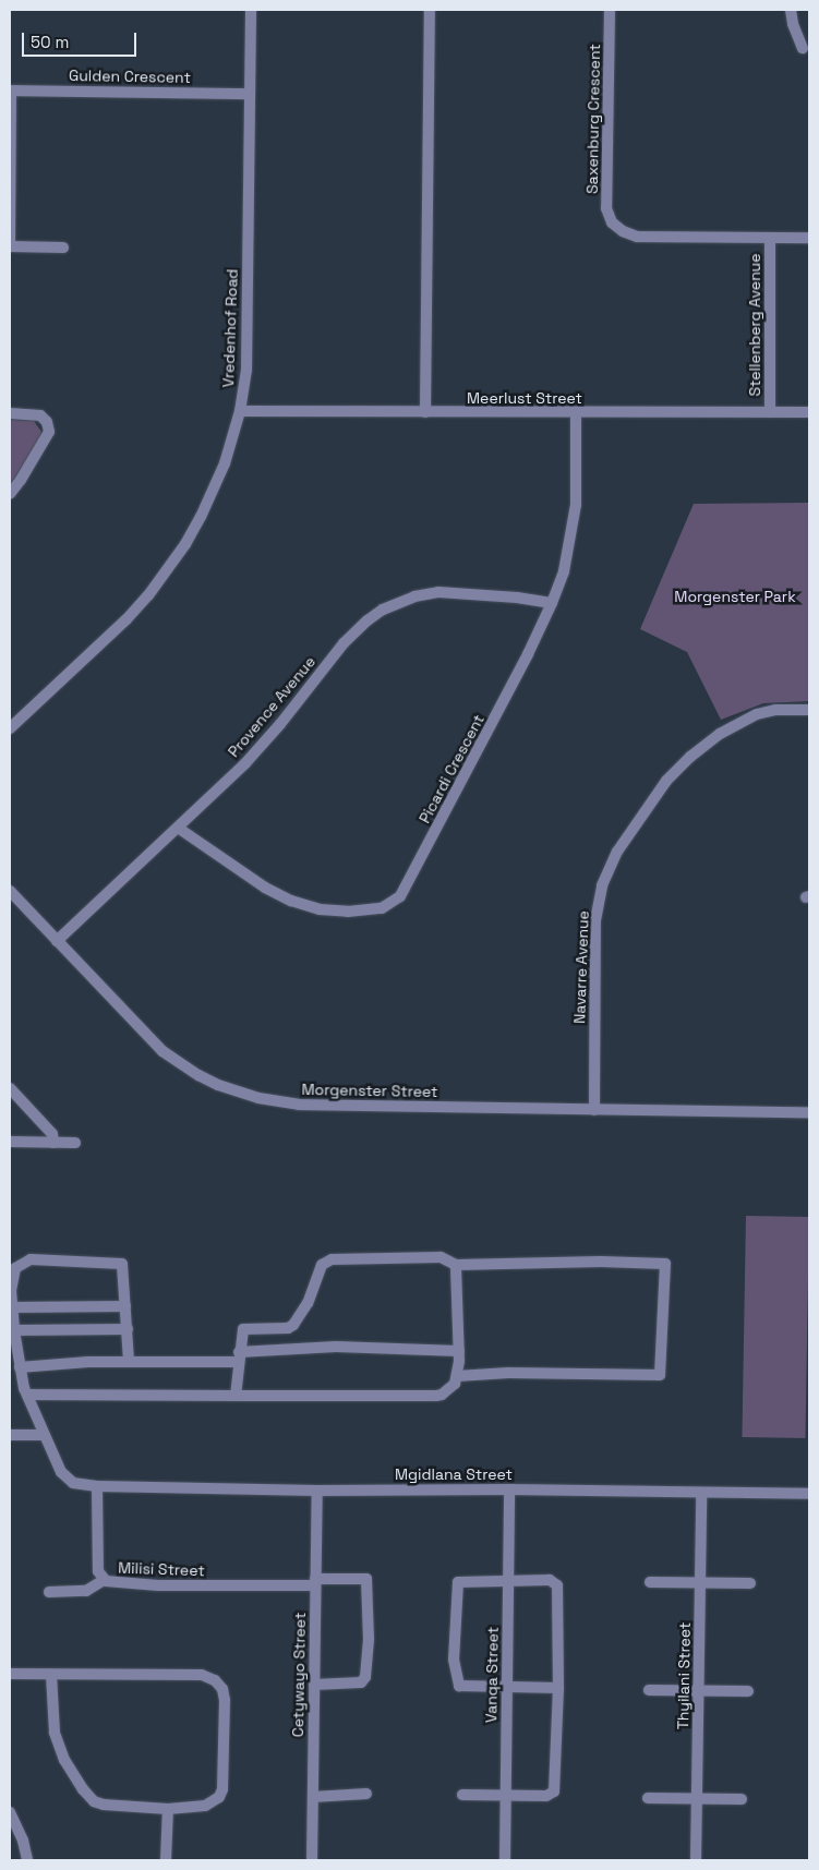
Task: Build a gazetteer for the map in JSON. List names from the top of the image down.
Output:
{
  "streets": {
    "street": [
      "Gulden Crescent",
      "Saxenburg Crescent",
      "Stellenberg Avenue",
      "Vredenhof Road",
      "Meerlust Street",
      "Provence Avenue",
      "Picardi Crescent",
      "Navarre Avenue",
      "Morgenster Street",
      "Mgidlana Street",
      "Milisi Street",
      "Cetywayo Street",
      "Vanqa Street",
      "Thyilani Street"
    ]
  },
  "crossings": [
    ["Gulden Crescent", "Vredenhof Road"],
    ["Saxenburg Crescent", "Stellenberg Avenue"],
    ["Stellenberg Avenue", "Meerlust Street"],
    ["Vredenhof Road", "Meerlust Street"],
    ["Meerlust Street", "Picardi Crescent"],
    ["Provence Avenue", "Picardi Crescent"],
    ["Provence Avenue", "Morgenster Street"],
    ["Navarre Avenue", "Morgenster Street"],
    ["Mgidlana Street", "Milisi Street"],
    ["Mgidlana Street", "Cetywayo Street"],
    ["Mgidlana Street", "Vanqa Street"],
    ["Mgidlana Street", "Thyilani Street"],
    ["Milisi Street", "Cetywayo Street"]
  ],
  "parks": ["Morgenster Park"],
  "scale_bar": "50 m"
}
